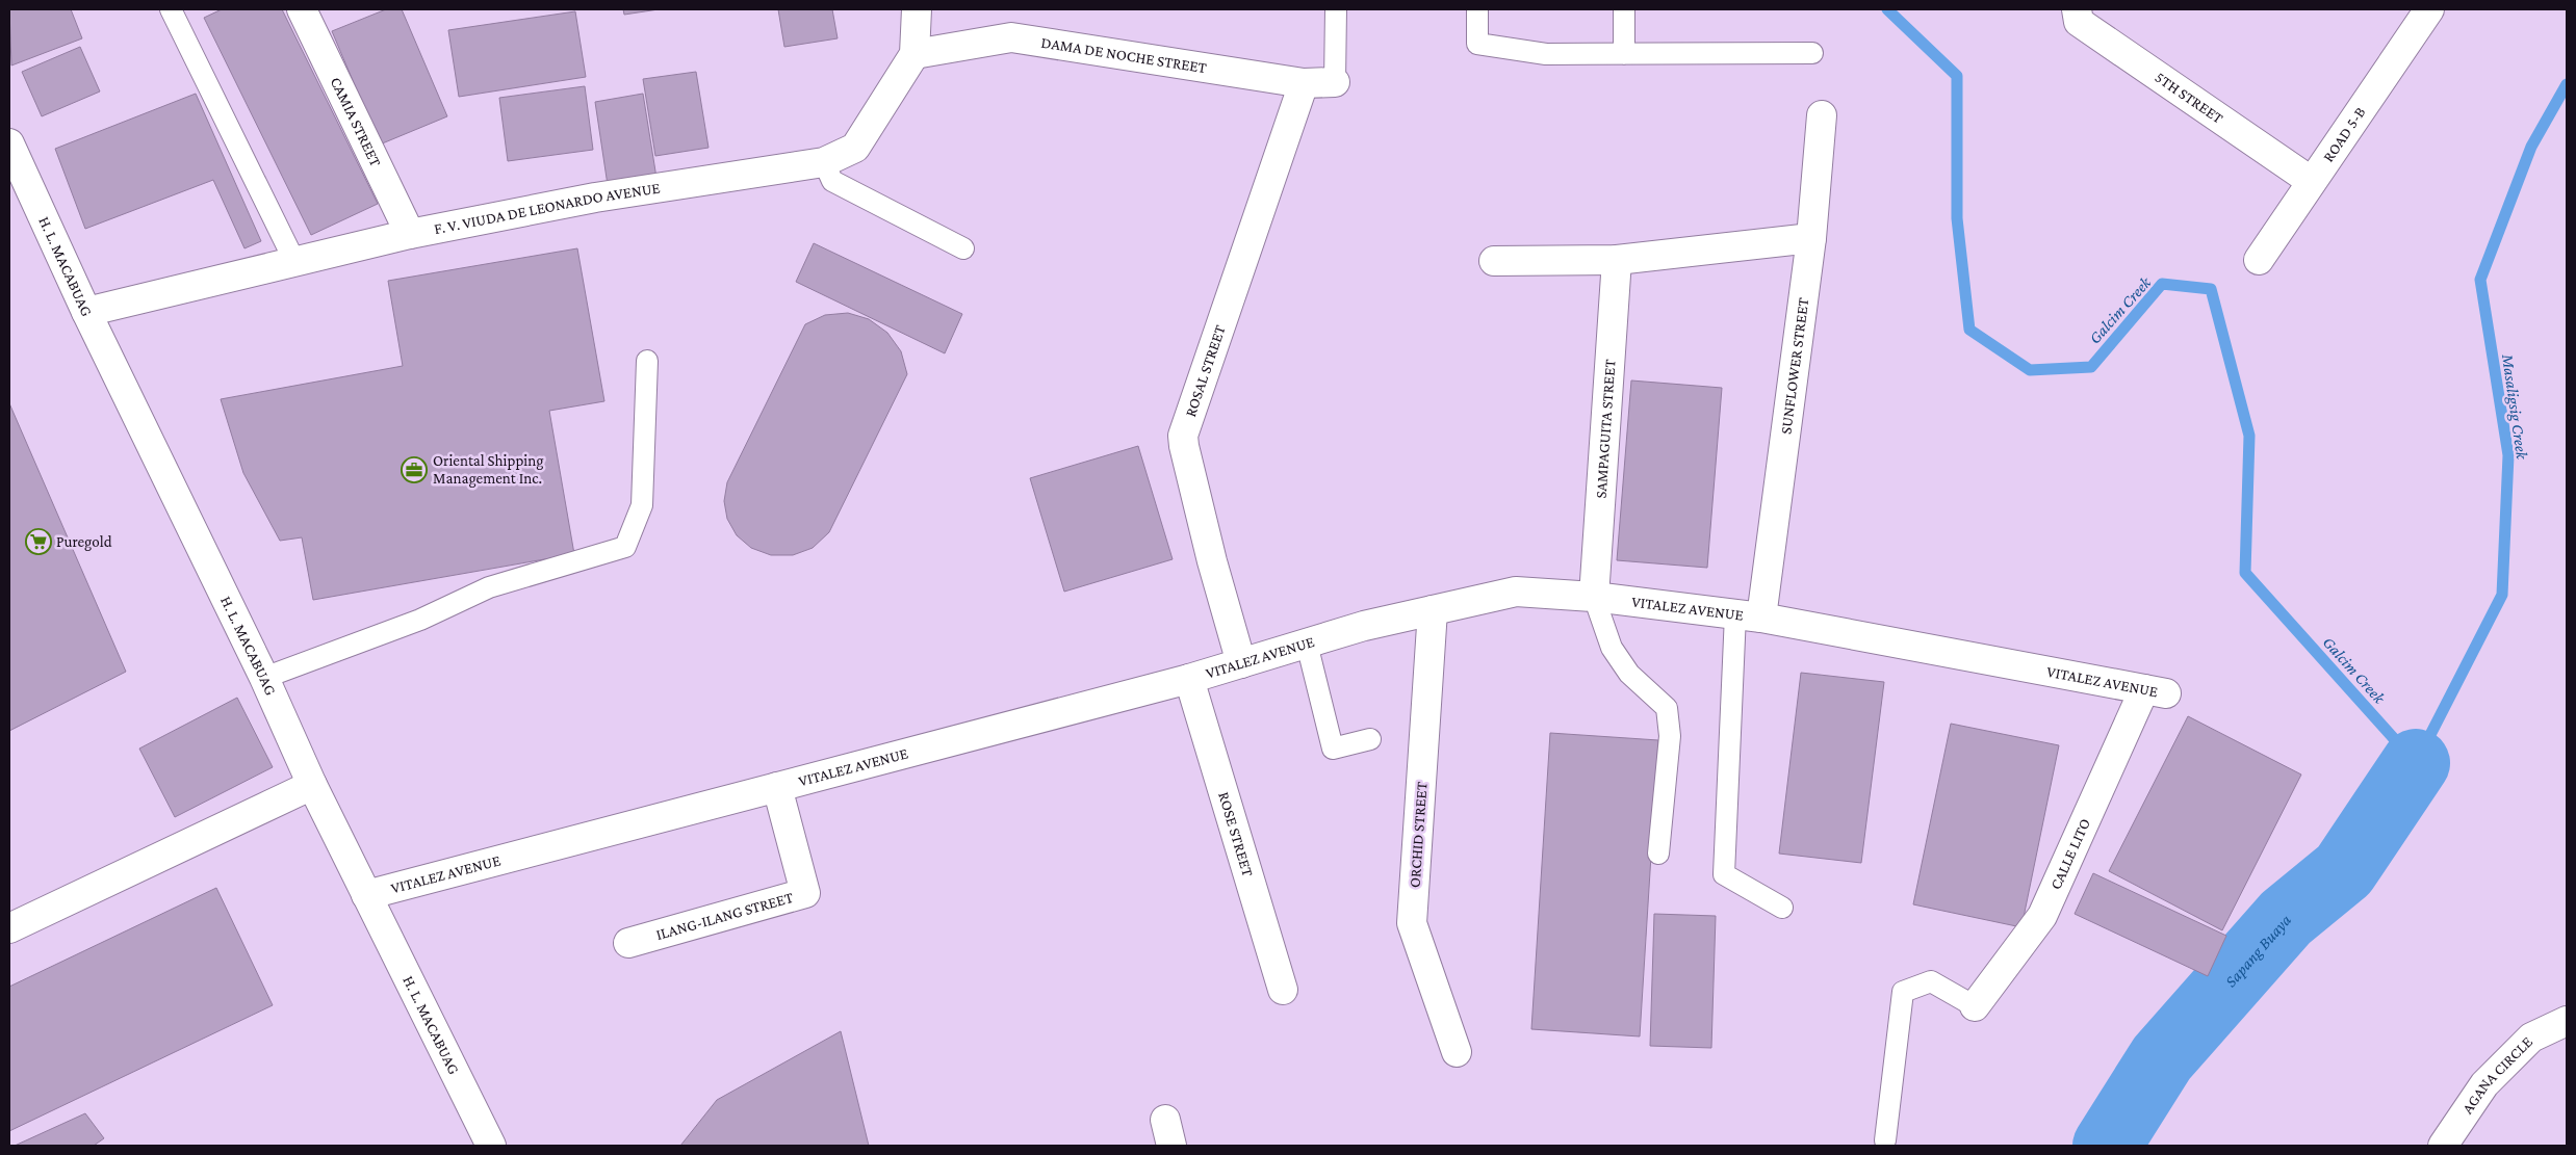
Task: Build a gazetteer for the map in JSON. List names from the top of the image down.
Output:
{
  "streets": {
    "street": [
      "DAMA DE NOCHE STREET",
      "5TH STREET",
      "CAMIA STREET",
      "ROAD 5-B",
      "F. V. VIUDA DE LEONARDO AVENUE",
      "H. L. MACABUAG",
      "SUNFLOWER STREET",
      "ROSAL STREET",
      "SAMPAGUITA STREET",
      "VITALEZ AVENUE",
      "ROSE STREET",
      "ORCHID STREET",
      "CALLE LITO",
      "ILANG-ILANG STREET",
      "AGANA CIRCLE"
    ]
  },
  "crossings": [
    ["DAMA DE NOCHE STREET", "F. V. VIUDA DE LEONARDO AVENUE"],
    ["DAMA DE NOCHE STREET", "ROSAL STREET"],
    ["5TH STREET", "ROAD 5-B"],
    ["CAMIA STREET", "F. V. VIUDA DE LEONARDO AVENUE"],
    ["F. V. VIUDA DE LEONARDO AVENUE", "H. L. MACABUAG"],
    ["H. L. MACABUAG", "VITALEZ AVENUE"],
    ["SUNFLOWER STREET", "VITALEZ AVENUE"],
    ["ROSAL STREET", "VITALEZ AVENUE"],
    ["SAMPAGUITA STREET", "VITALEZ AVENUE"],
    ["VITALEZ AVENUE", "ROSE STREET"],
    ["VITALEZ AVENUE", "ORCHID STREET"],
    ["VITALEZ AVENUE", "CALLE LITO"],
    ["VITALEZ AVENUE", "ILANG-ILANG STREET"]
  ],
  "water": ["Galcim Creek", "Masaligsig Creek", "Sapang Buaya"],
  "places": {
    "office": ["Oriental Shipping Management Inc."],
    "supermarket": ["Puregold"]
  }
}
